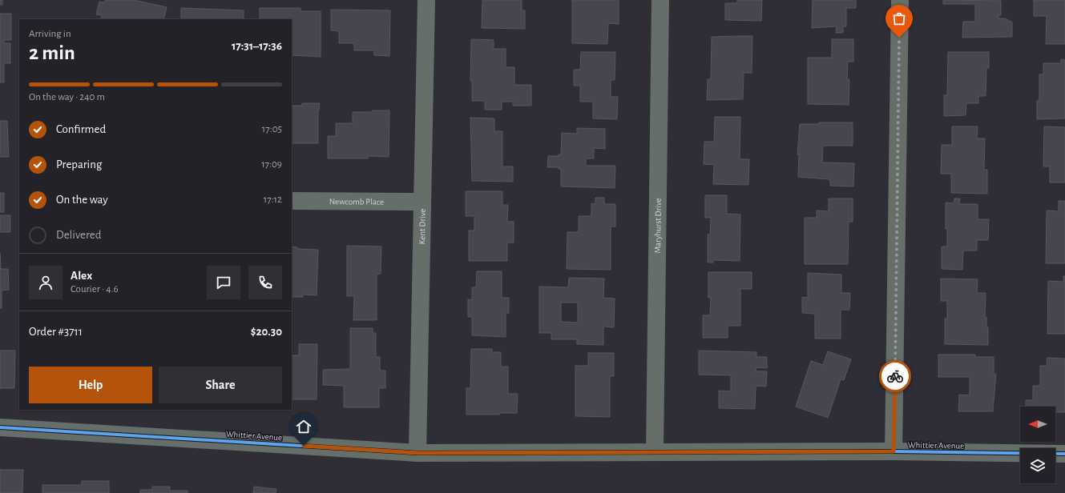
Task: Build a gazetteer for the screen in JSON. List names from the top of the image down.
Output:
{
  "streets": {
    "street": [
      "Newcomb Place",
      "Maryhurst Drive",
      "Kent Drive",
      "Whittier Avenue"
    ]
  },
  "crossings": [
    ["Newcomb Place", "Kent Drive"],
    ["Maryhurst Drive", "Whittier Avenue"],
    ["Kent Drive", "Whittier Avenue"]
  ],
  "north": "left",
  "page": {
    "heading": ["2 min", "Arriving in", "17:31–17:36"],
    "panel": [
      "Alex",
      "Courier · 4.6",
      "Order #3711",
      "$20.30"
    ],
    "bar": "On the way · 240 m",
    "list": [
      ["Confirmed", "17:05"],
      ["Preparing", "17:09"],
      ["On the way", "17:12"],
      "Delivered"
    ],
    "buttons": ["Help", "Share"]
  }
}
